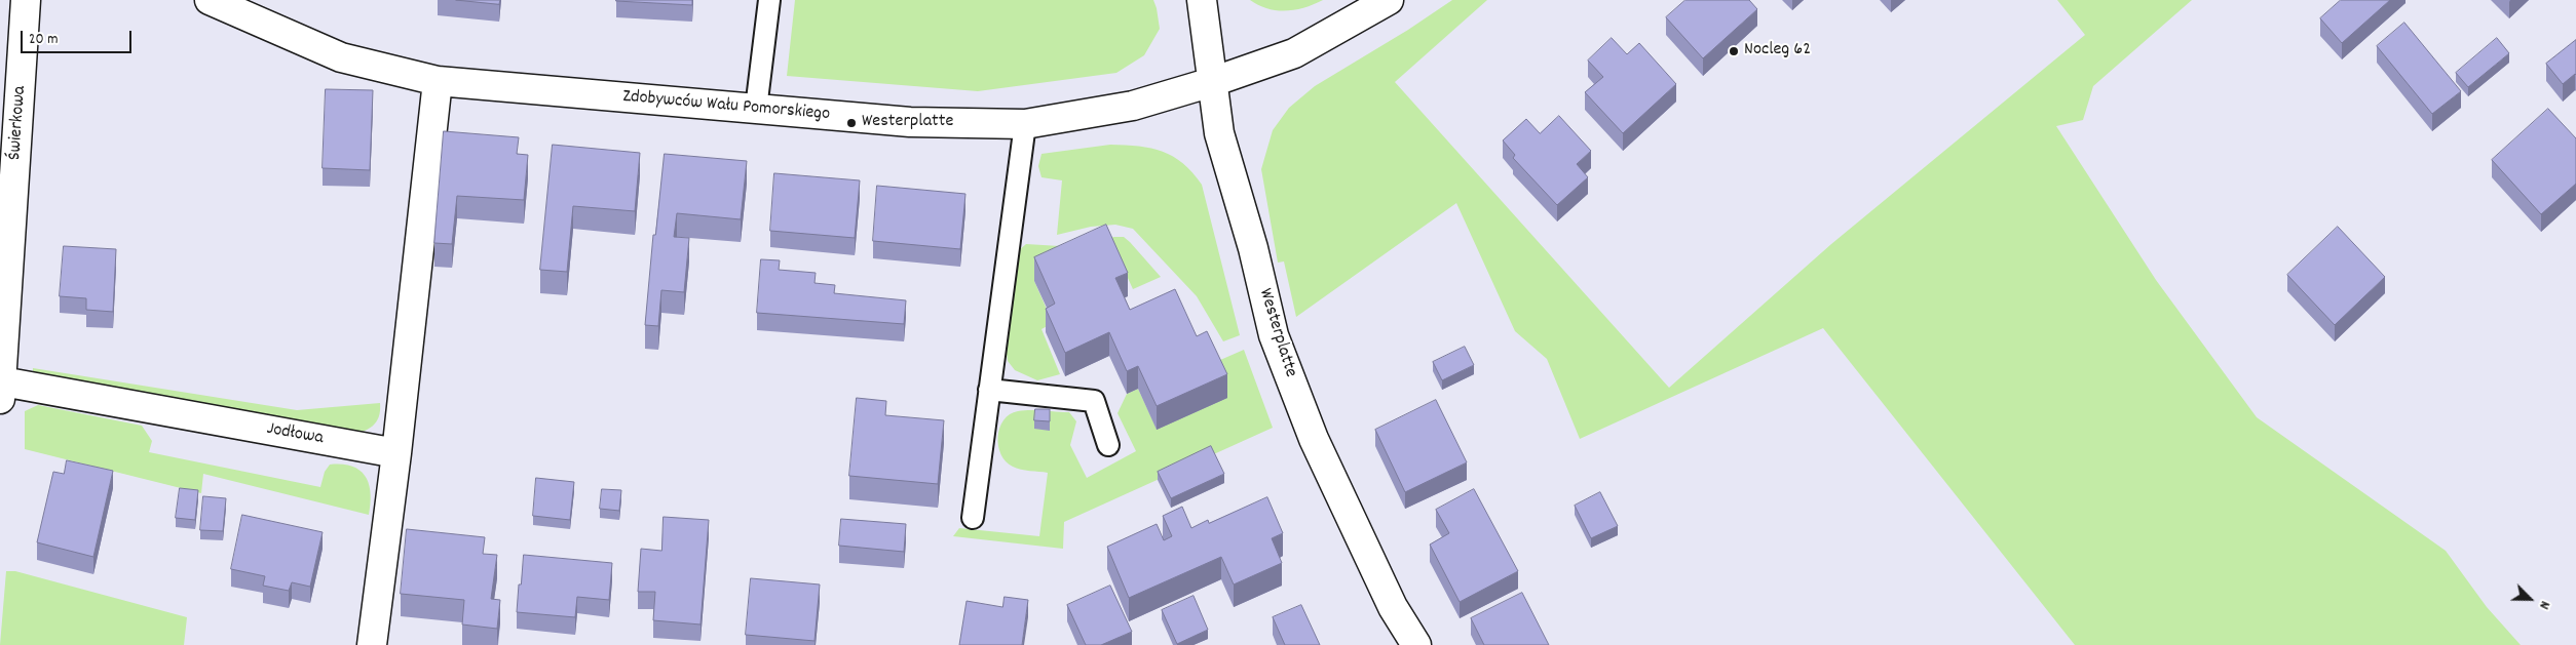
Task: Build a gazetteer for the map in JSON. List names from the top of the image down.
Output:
{
  "streets": {
    "street": [
      "Zdobywców Wału Pomorskiego",
      "Świerkowa",
      "Westerplatte",
      "Jodłowa"
    ]
  },
  "crossings": [
    ["Zdobywców Wału Pomorskiego", "Westerplatte"],
    ["Świerkowa", "Jodłowa"]
  ],
  "places": ["Nocleg 62", "Westerplatte"],
  "scale_bar": "20 m",
  "north": "bottom right"
}
